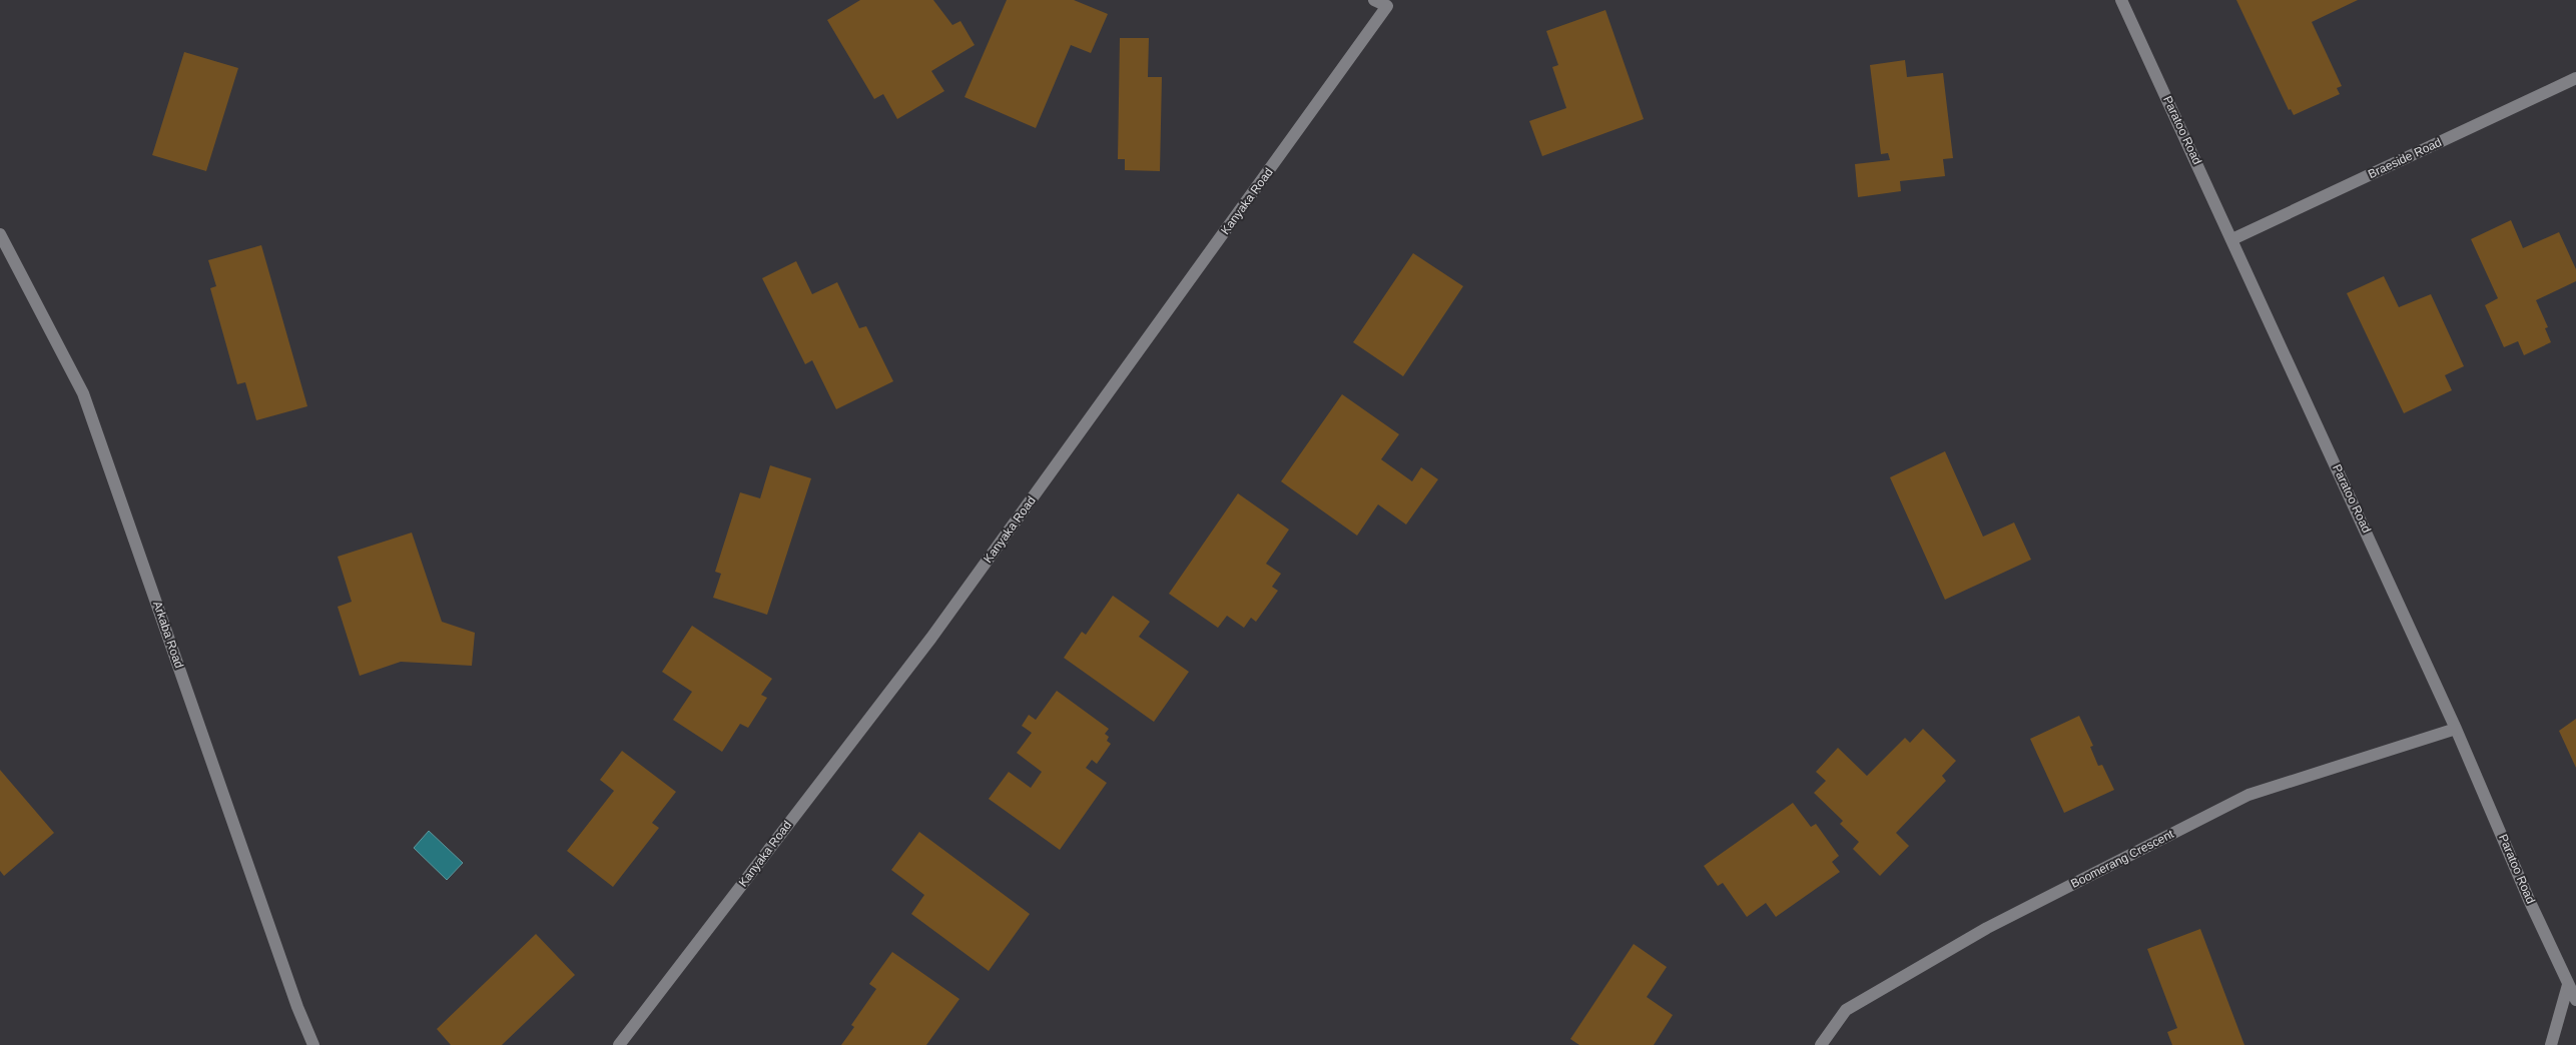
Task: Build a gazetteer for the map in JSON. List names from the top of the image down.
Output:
{
  "streets": {
    "street": [
      "Paratoo Road",
      "Braeside Road",
      "Kanyaka Road",
      "Arkaba Road",
      "Boomerang Crescent"
    ]
  },
  "crossings": [
    ["Paratoo Road", "Braeside Road"],
    ["Paratoo Road", "Boomerang Crescent"]
  ]
}
